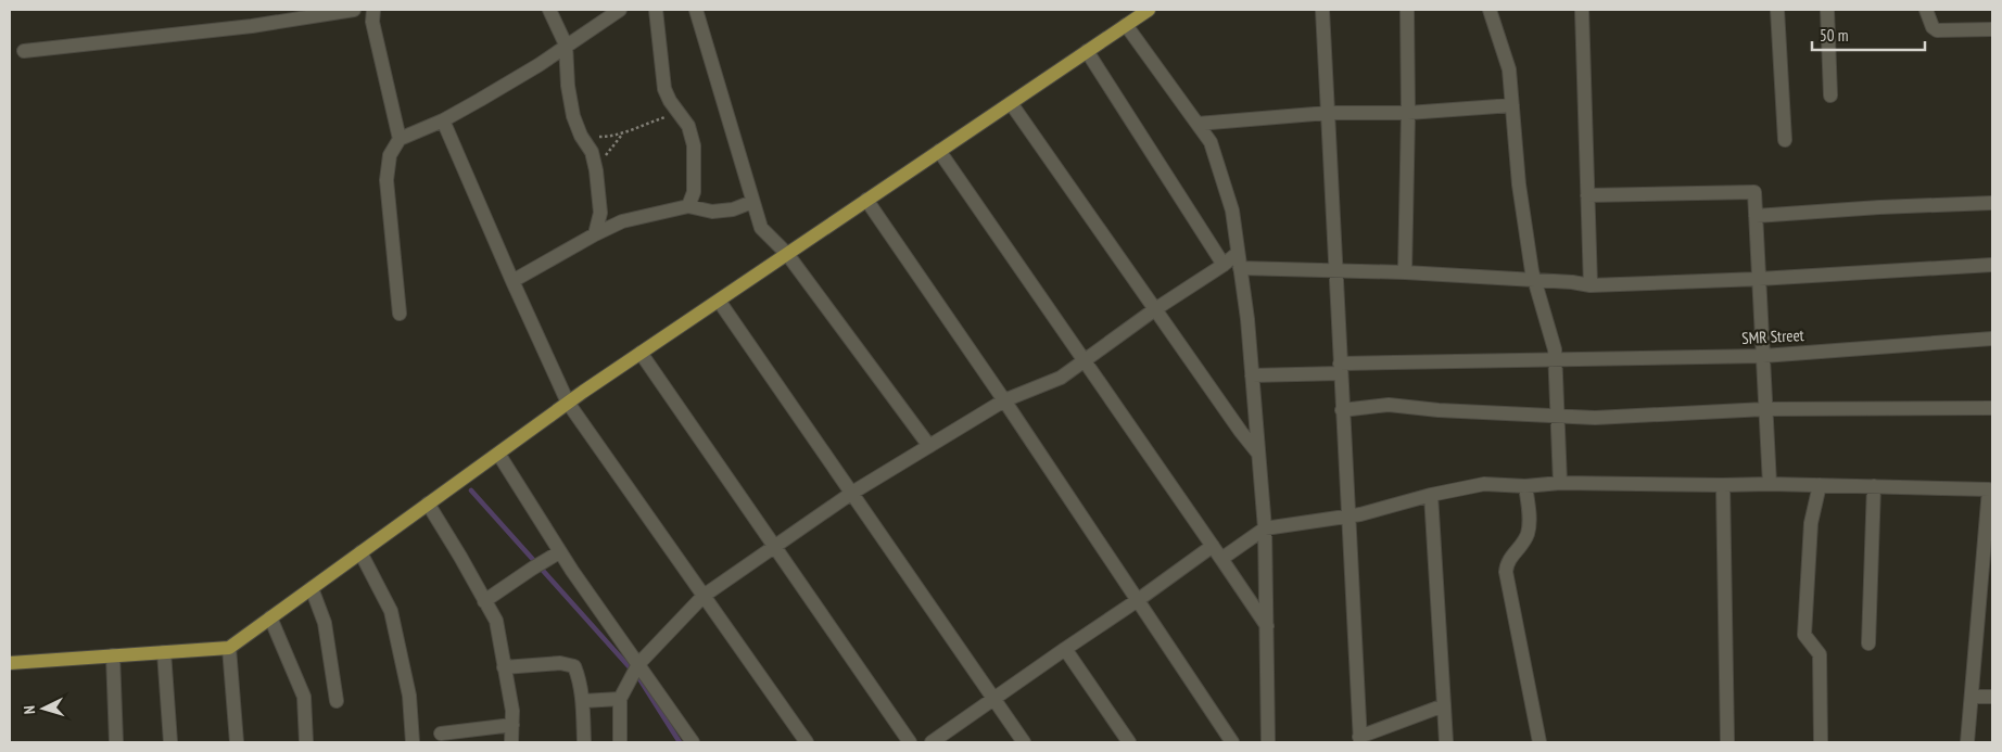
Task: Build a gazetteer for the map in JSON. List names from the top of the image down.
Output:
{
  "streets": {
    "street": ["SMR Street"]
  },
  "scale_bar": "50 m",
  "north": "left"
}
